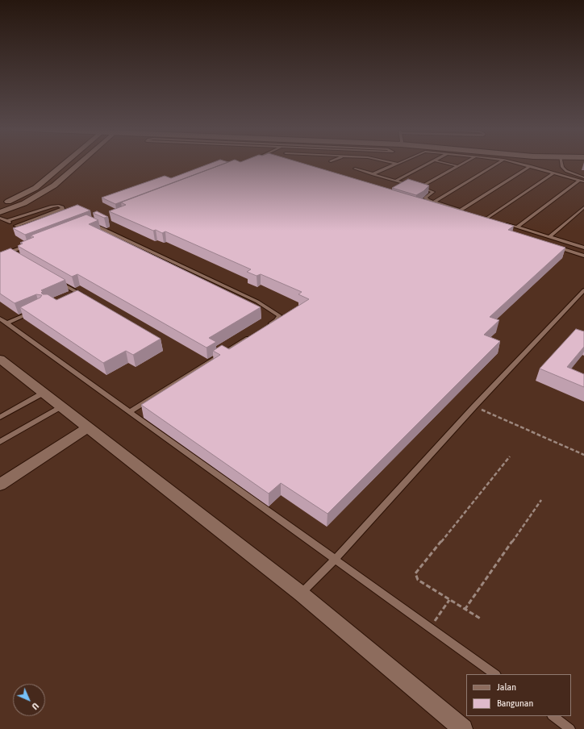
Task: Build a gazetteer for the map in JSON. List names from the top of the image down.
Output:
{
  "legend": ["Jalan", "Bangunan"],
  "north": "bottom right"
}
